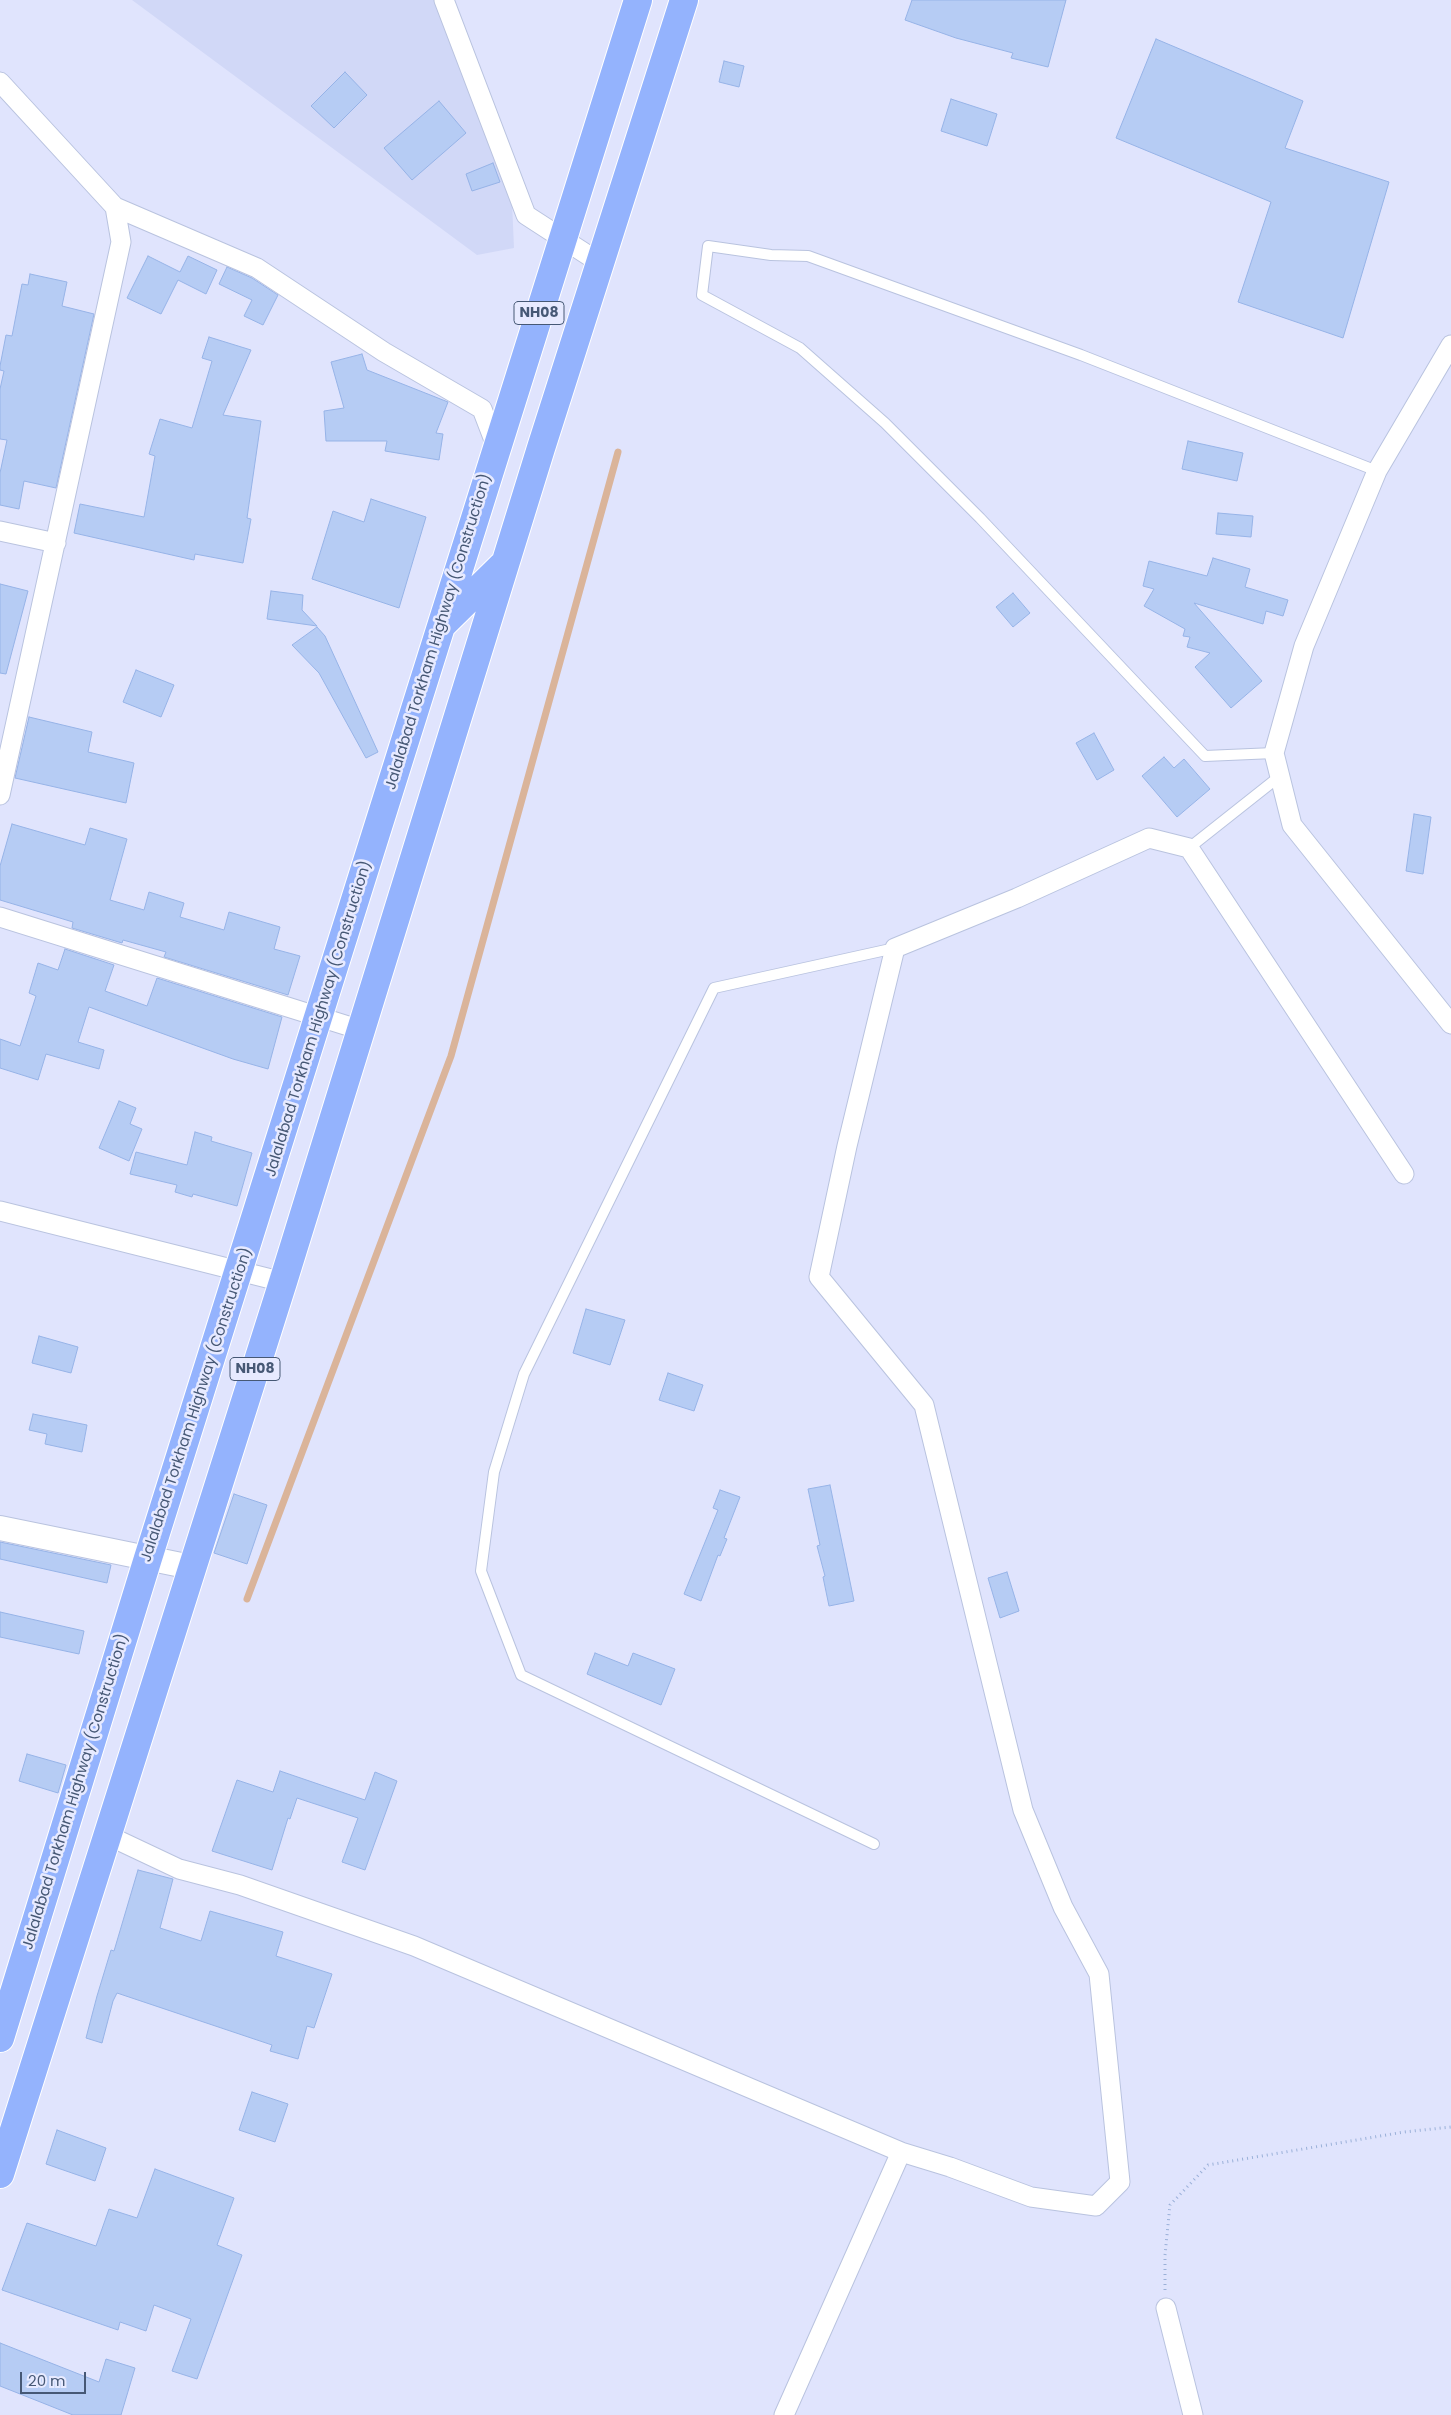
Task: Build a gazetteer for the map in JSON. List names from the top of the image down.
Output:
{
  "streets": {
    "highway": ["NH08", "Jalalabad Torkham Highway (Construction)"]
  },
  "crossings": [
    ["NH08", "Jalalabad Torkham Highway (Construction)"]
  ],
  "scale_bar": "20 m"
}
